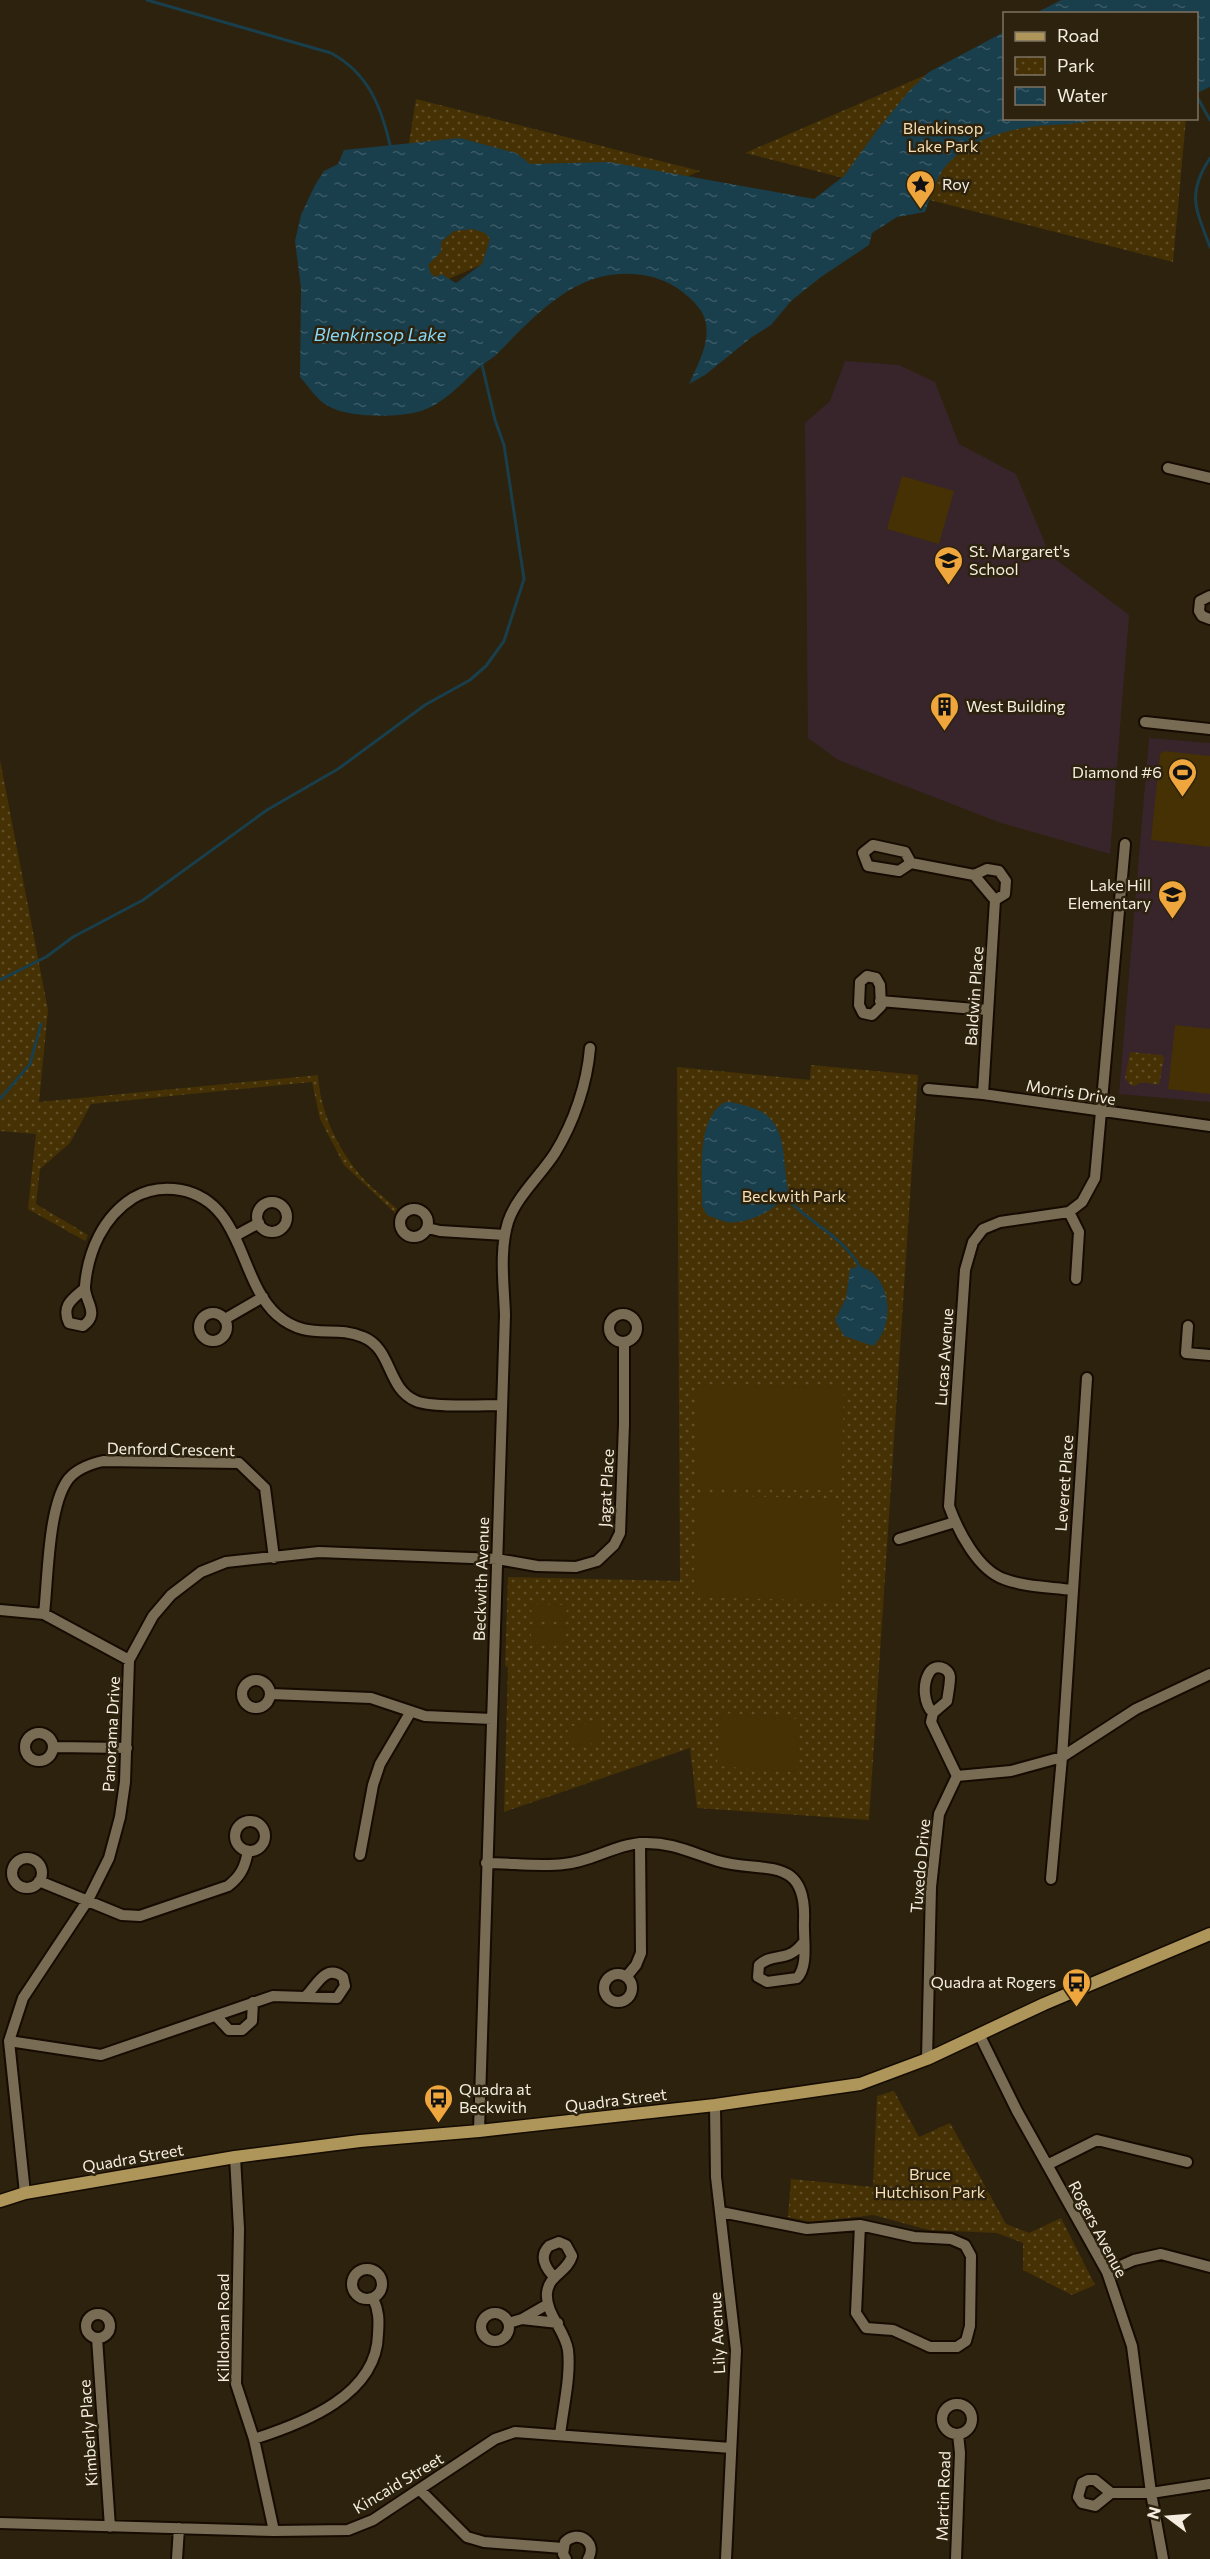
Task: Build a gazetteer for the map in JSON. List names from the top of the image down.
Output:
{
  "streets": {
    "main road": ["Quadra Street"],
    "street": [
      "Baldwin Place",
      "Morris Drive",
      "Lucas Avenue",
      "Denford Crescent",
      "Leveret Place",
      "Jagat Place",
      "Beckwith Avenue",
      "Panorama Drive",
      "Tuxedo Drive",
      "Rogers Avenue",
      "Killdonan Road",
      "Lily Avenue",
      "Kimberly Place",
      "Kincaid Street",
      "Martin Road"
    ]
  },
  "crossings": [
    ["Baldwin Place", "Morris Drive"],
    ["Lucas Avenue", "Leveret Place"],
    ["Denford Crescent", "Panorama Drive"],
    ["Jagat Place", "Beckwith Avenue"],
    ["Jagat Place", "Panorama Drive"],
    ["Beckwith Avenue", "Panorama Drive"],
    ["Beckwith Avenue", "Quadra Street"],
    ["Panorama Drive", "Quadra Street"],
    ["Tuxedo Drive", "Quadra Street"],
    ["Quadra Street", "Rogers Avenue"],
    ["Quadra Street", "Killdonan Road"],
    ["Quadra Street", "Lily Avenue"],
    ["Killdonan Road", "Kincaid Street"],
    ["Lily Avenue", "Kincaid Street"],
    ["Kimberly Place", "Kincaid Street"]
  ],
  "water": ["Blenkinsop Lake"],
  "parks": ["Blenkinsop Lake Park", "Beckwith Park", "Bruce Hutchison Park"],
  "places": {
    "place": ["Roy"],
    "school or university": ["St. Margaret's School", "Lake Hill Elementary"],
    "building": ["West Building"],
    "sports": ["Diamond #6"],
    "bus stop": ["Quadra at Rogers", "Quadra at Beckwith"]
  },
  "legend": ["Road", "Park", "Water"],
  "north": "left"
}
